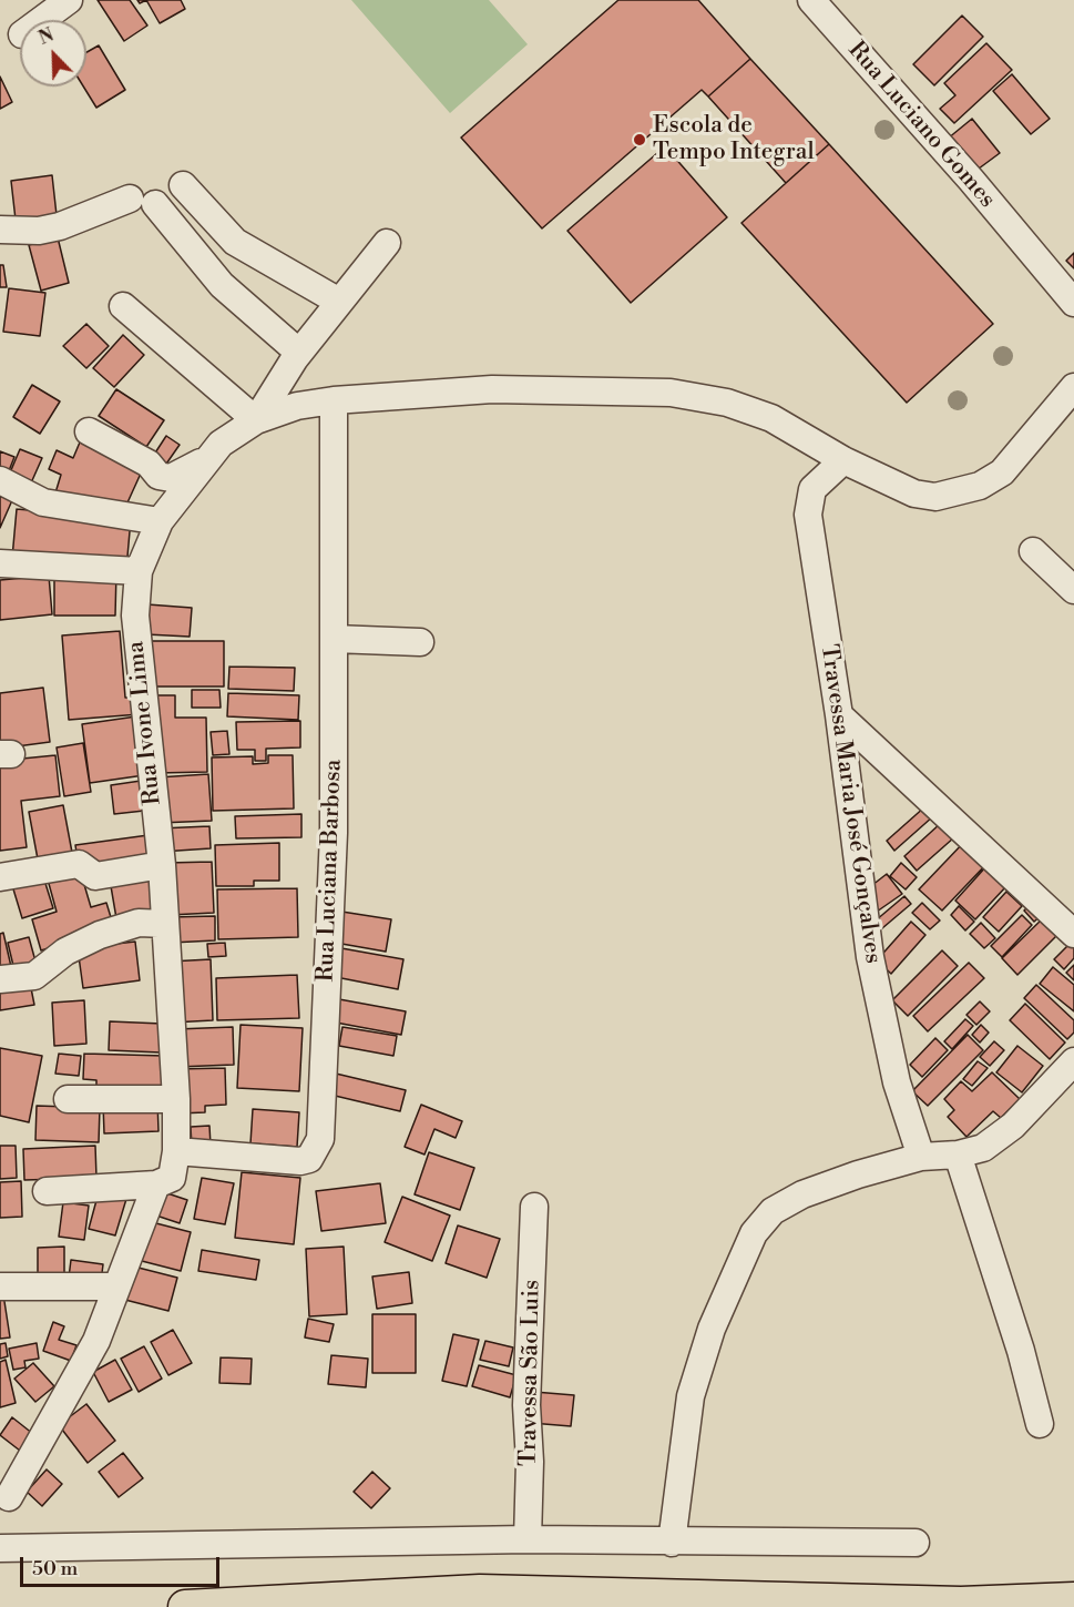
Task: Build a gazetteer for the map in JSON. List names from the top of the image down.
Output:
{
  "streets": {
    "street": [
      "Rua Luciano Gomes",
      "Rua Ivone Lima",
      "Travessa Maria José Gonçalves",
      "Rua Luciana Barbosa",
      "Travessa São Luis"
    ]
  },
  "crossings": [
    ["Rua Ivone Lima", "Travessa Maria José Gonçalves"],
    ["Rua Ivone Lima", "Rua Luciana Barbosa"]
  ],
  "places": ["Escola de Tempo Integral"],
  "scale_bar": "50 m",
  "north": "top left"
}
